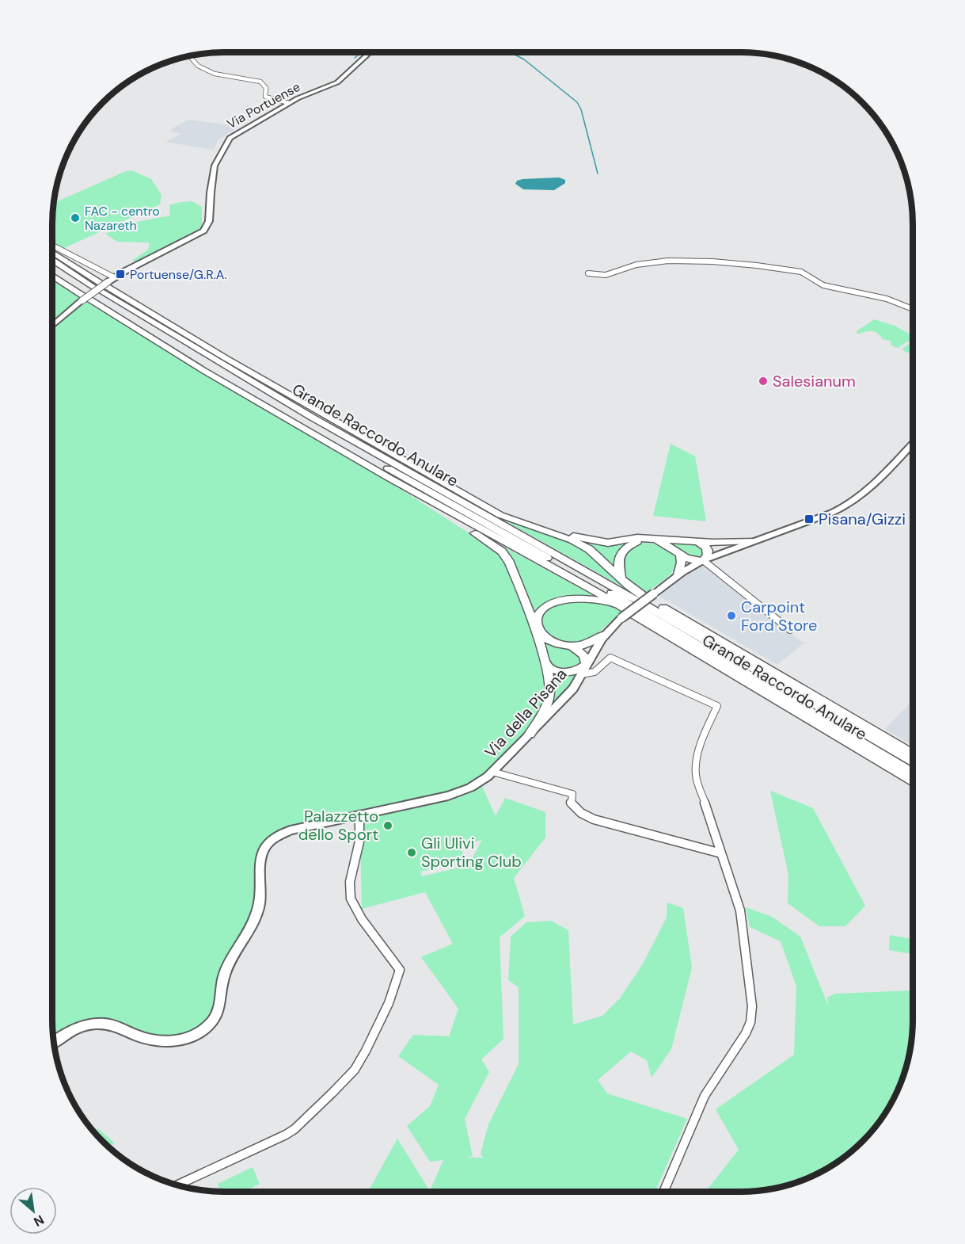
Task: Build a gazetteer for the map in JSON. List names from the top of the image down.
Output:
{
  "streets": {
    "highway": ["Grande Raccordo Anulare"],
    "main road": ["Via Portuense", "Via della Pisana"]
  },
  "crossings": [
    ["Via Portuense", "Grande Raccordo Anulare"],
    ["Grande Raccordo Anulare", "Via della Pisana"]
  ],
  "places": {
    "other": [
      "FAC - centro Nazareth",
      "Salesianum",
      "Carpoint Ford Store",
      "Palazzetto dello Sport",
      "Gli Ulivi Sporting Club"
    ],
    "transit": ["Portuense/G.R.A.", "Pisana/Gizzi"]
  },
  "north": "bottom right"
}
